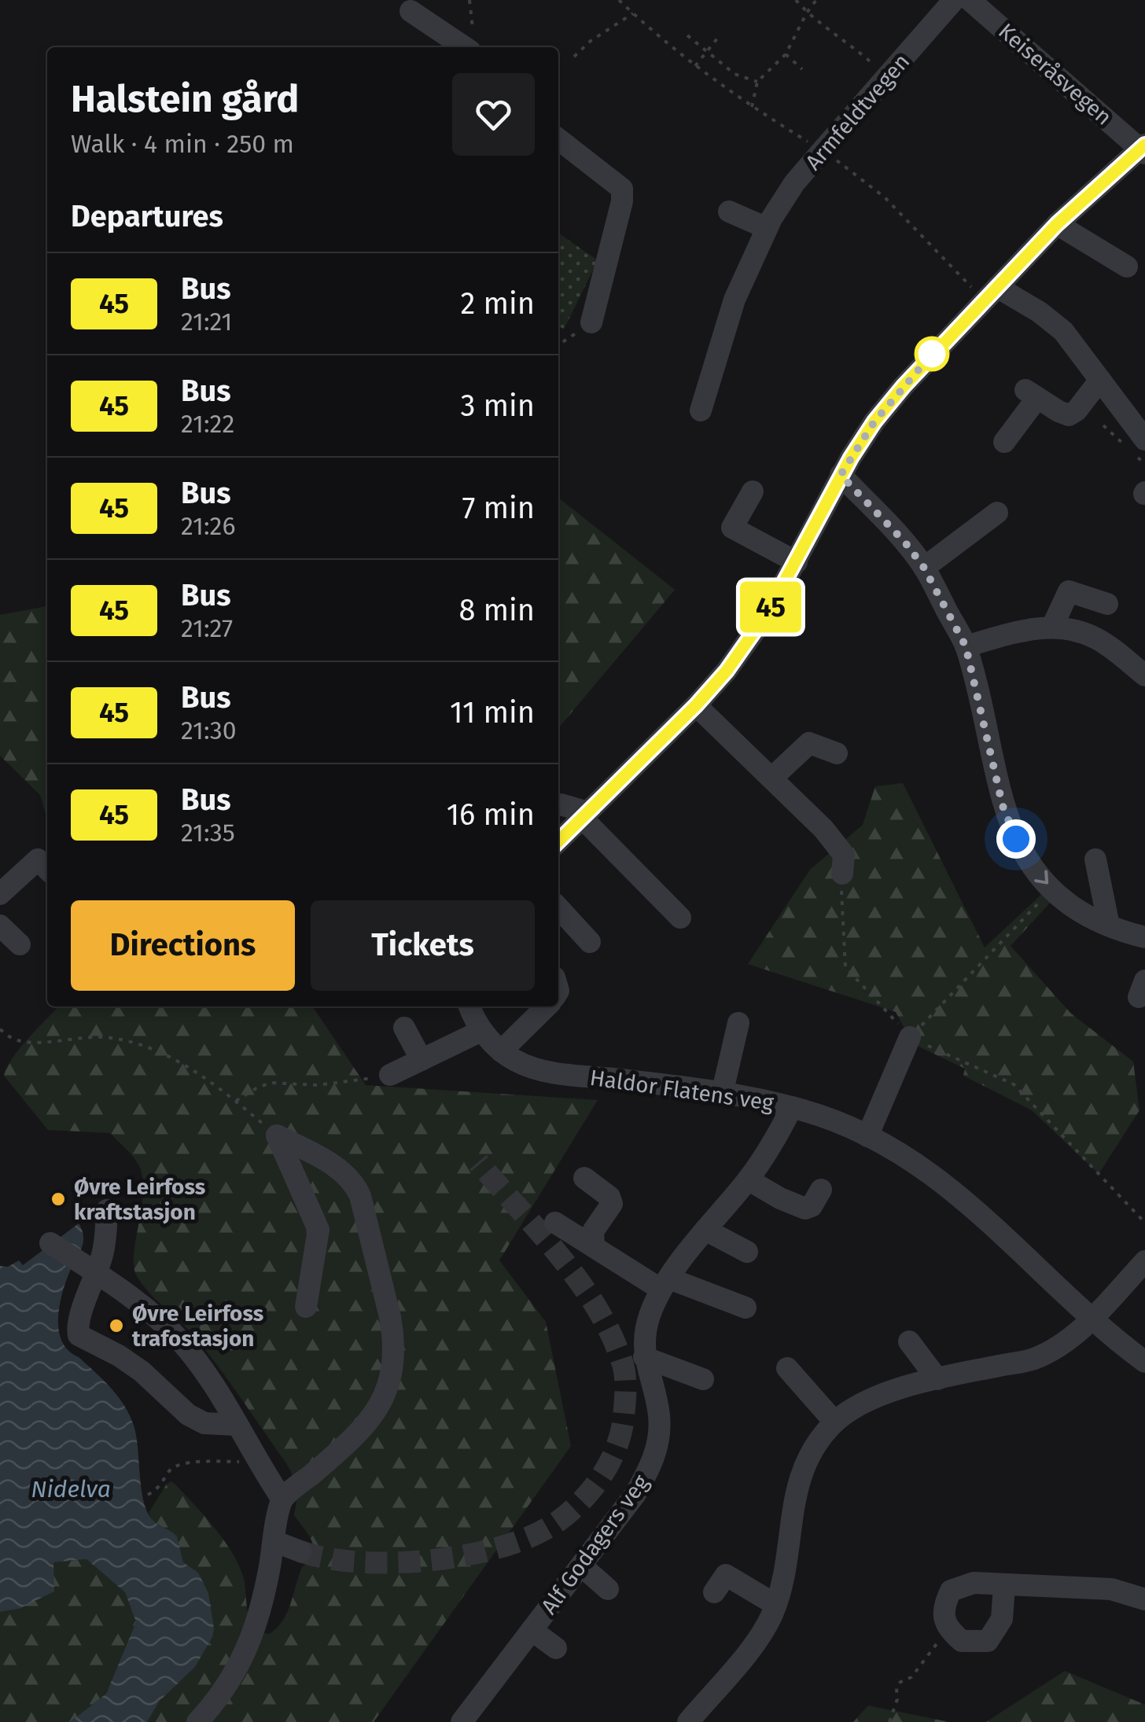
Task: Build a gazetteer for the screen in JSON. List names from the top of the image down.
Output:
{
  "streets": {
    "street": [
      "Keiseråsvegen",
      "Armfeldtvegen",
      "Haldor Flatens veg",
      "Alf Godagers veg"
    ]
  },
  "crossings": [
    ["Haldor Flatens veg", "Alf Godagers veg"]
  ],
  "water": ["Nidelva"],
  "places": ["Øvre Leirfoss kraftstasjon", "Øvre Leirfoss trafostasjon"],
  "lines": ["bus line 45"],
  "page": {
    "on_map": "45",
    "heading": [
      ["Halstein gård", "Walk · 4 min · 250 m"],
      "Departures"
    ],
    "list": [
      {
        "mark": "45",
        "name": "Bus",
        "note": "21:21",
        "value": "2 min"
      },
      {
        "mark": "45",
        "name": "Bus",
        "note": "21:22",
        "value": "3 min"
      },
      {
        "mark": "45",
        "name": "Bus",
        "note": "21:26",
        "value": "7 min"
      },
      {
        "mark": "45",
        "name": "Bus",
        "note": "21:27",
        "value": "8 min"
      },
      {
        "mark": "45",
        "name": "Bus",
        "note": "21:30",
        "value": "11 min"
      },
      {
        "mark": "45",
        "name": "Bus",
        "note": "21:35",
        "value": "16 min"
      }
    ],
    "buttons": ["Directions", "Tickets"]
  }
}
